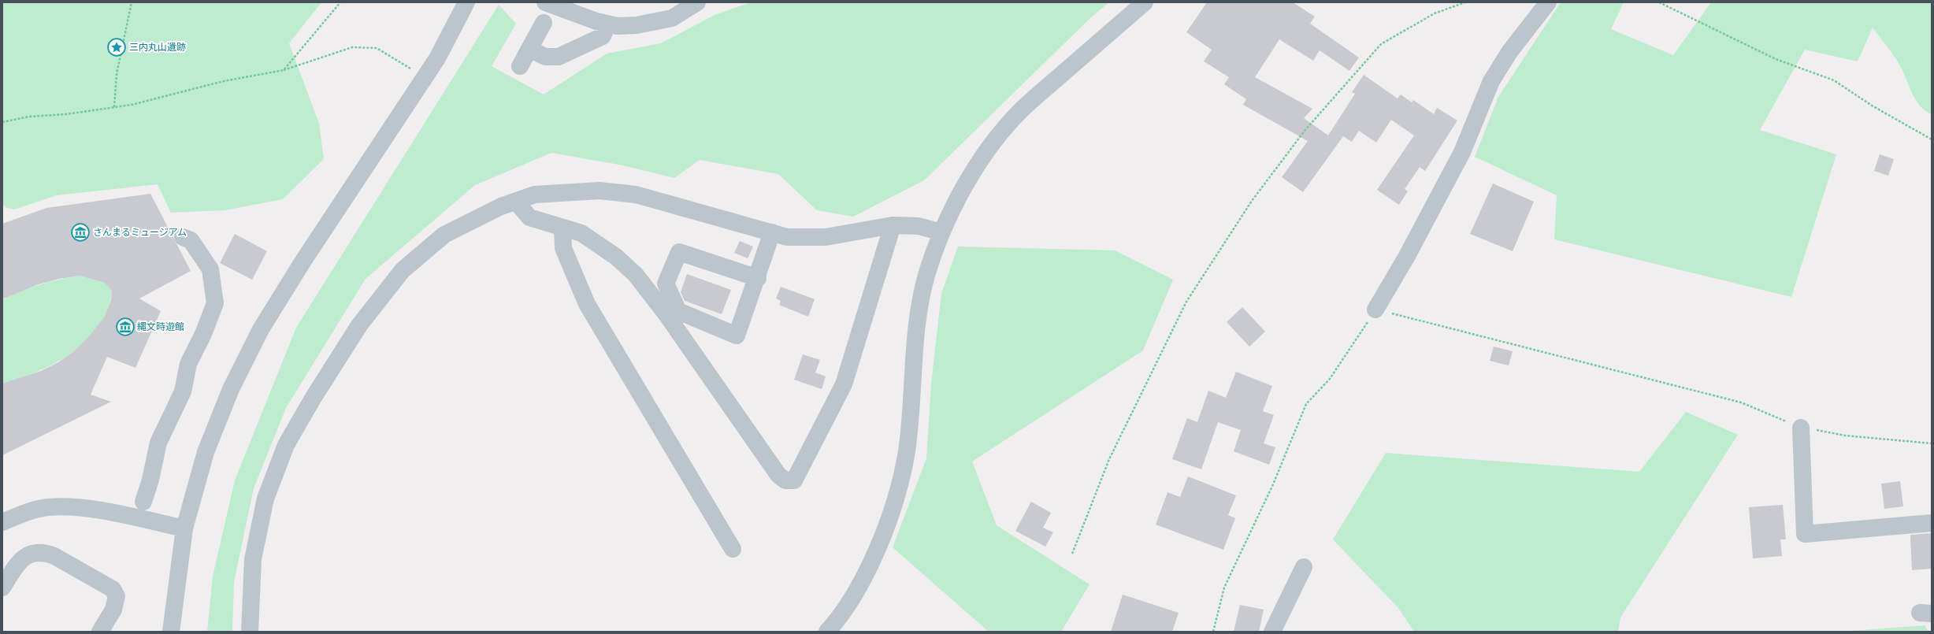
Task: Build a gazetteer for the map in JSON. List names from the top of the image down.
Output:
{
  "places": {
    "place": ["三内丸山遺跡"],
    "museum": ["さんまるミュージアム", "縄文時遊館"]
  }
}
